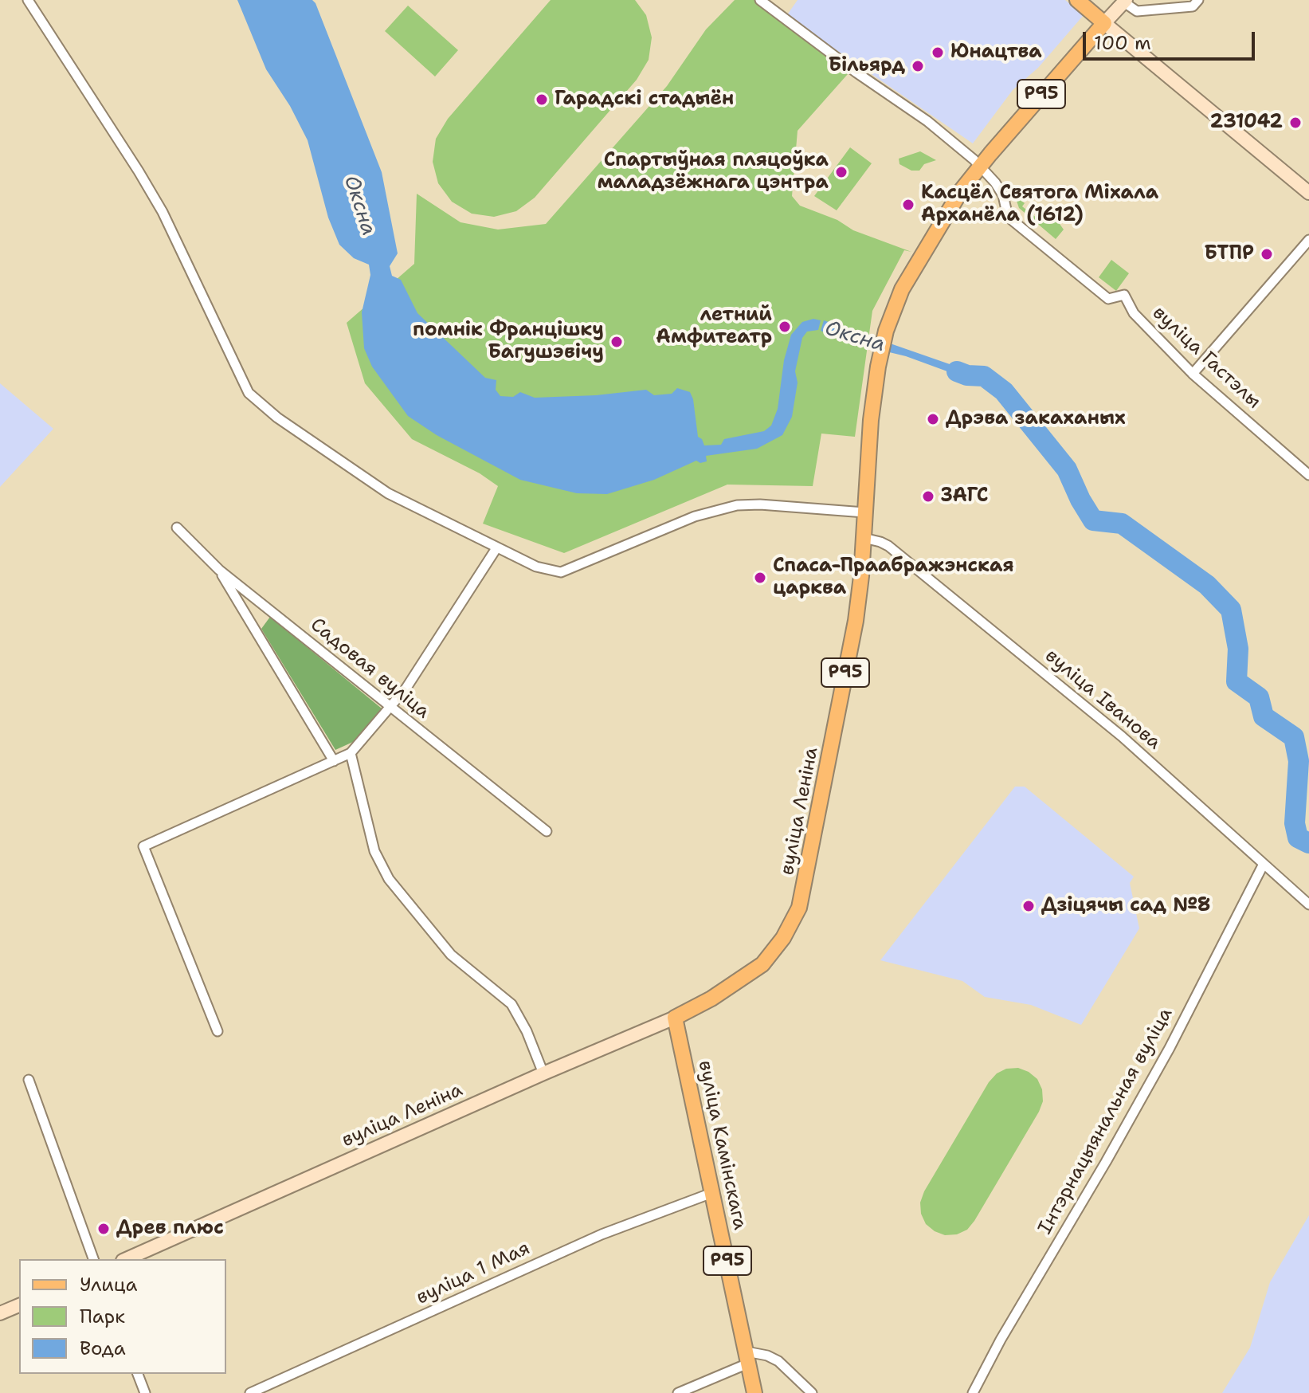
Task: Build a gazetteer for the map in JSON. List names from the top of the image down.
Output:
{
  "streets": {
    "main road": ["Р95", "вуліца Леніна", "вуліца Камінскага"],
    "street": [
      "вуліца Гастэлы",
      "Садовая вуліца",
      "вуліца Іванова",
      "Інтэрнацыянальная вуліца",
      "вуліца 1 Мая"
    ]
  },
  "crossings": [
    ["вуліца Гастэлы", "вуліца Леніна"],
    ["вуліца Іванова", "вуліца Леніна"],
    ["вуліца Іванова", "Інтэрнацыянальная вуліца"],
    ["вуліца Леніна", "вуліца Камінскага"],
    ["вуліца Камінскага", "вуліца 1 Мая"]
  ],
  "water": ["Оксна"],
  "places": [
    "Юнацтва",
    "Більярд",
    "Гарадскі стадыён",
    "231042",
    "Спартыўная пляцоўка маладзёжнага цэнтра",
    "Касцёл Святога Міхала Арханёла (1612)",
    "БТПР",
    "летний Амфитеатр",
    "помнік Францішку Багушэвічу",
    "Дрэва закаханых",
    "ЗАГС",
    "Спаса-Праабражэнская царква",
    "Дзіцячы сад №8",
    "Древ плюс"
  ],
  "legend": ["Улица", "Парк", "Вода"],
  "scale_bar": "100 m"
}
